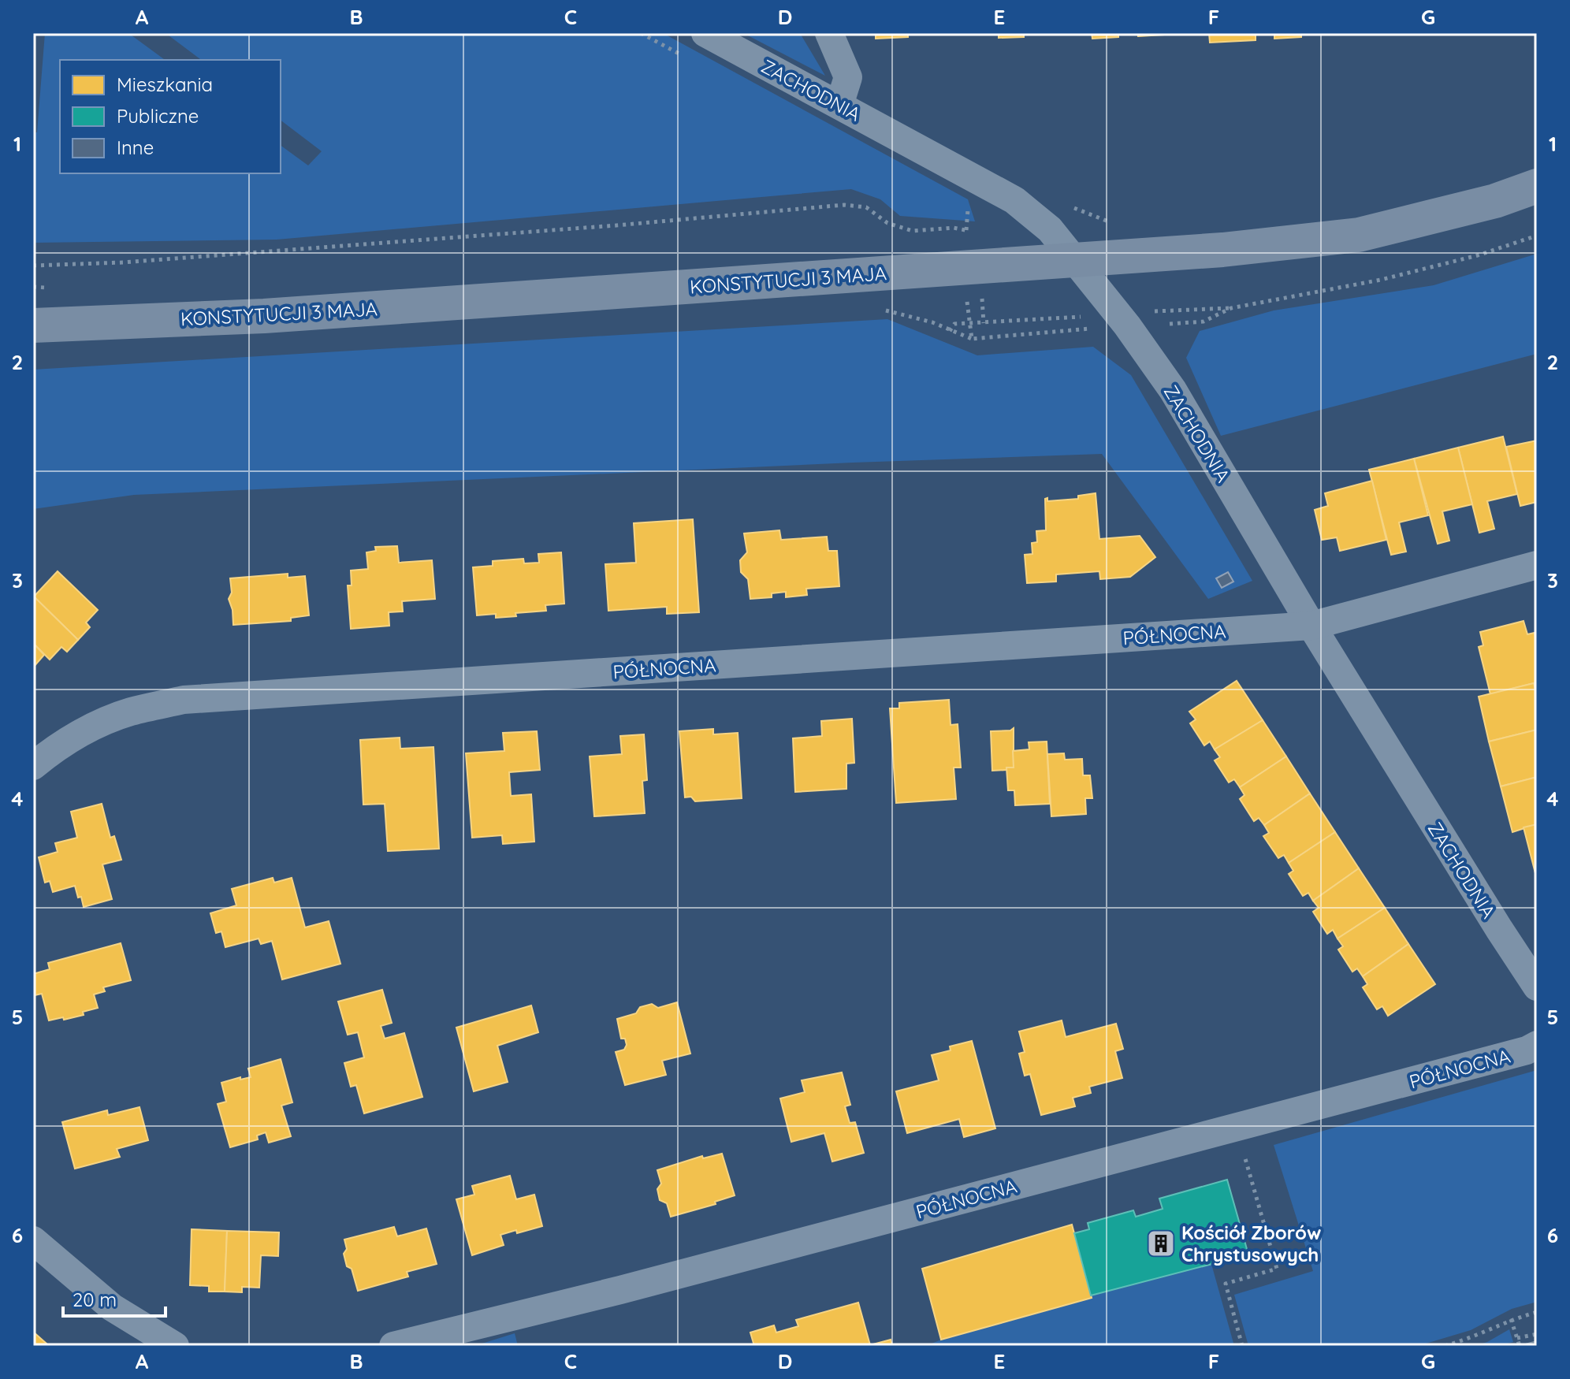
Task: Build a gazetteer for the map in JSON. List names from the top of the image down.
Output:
{
  "streets": {
    "street": ["ZACHODNIA", "KONSTYTUCJI 3 MAJA", "PÓŁNOCNA"]
  },
  "crossings": [
    ["ZACHODNIA", "KONSTYTUCJI 3 MAJA"],
    ["ZACHODNIA", "PÓŁNOCNA"]
  ],
  "places": {
    "building": ["Kościół Zborów Chrystusowych"]
  },
  "legend": ["Mieszkania", "Publiczne", "Inne"],
  "scale_bar": "20 m",
  "grid": {
    "columns": [
      "A",
      "B",
      "C",
      "D",
      "E",
      "F",
      "G"
    ],
    "rows": [
      "1",
      "2",
      "3",
      "4",
      "5",
      "6"
    ]
  }
}
